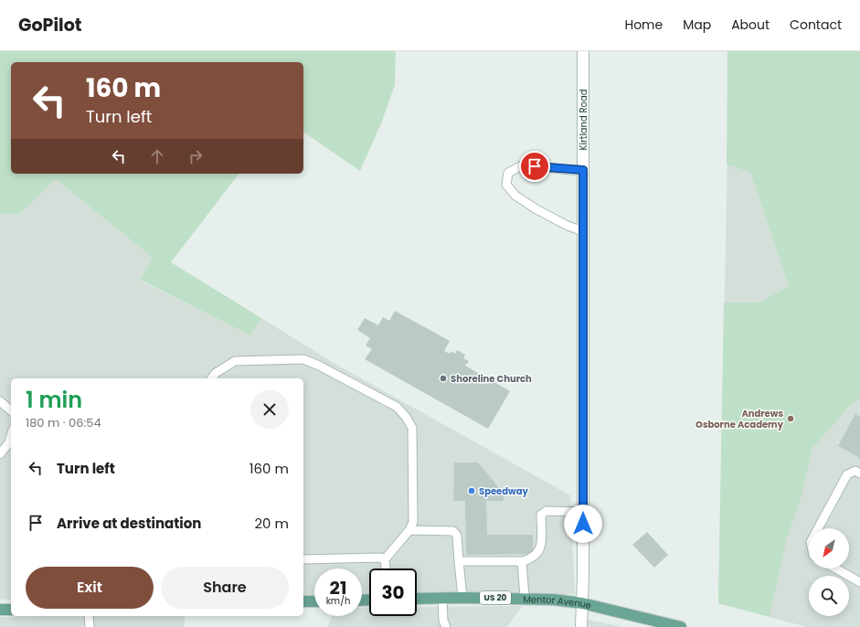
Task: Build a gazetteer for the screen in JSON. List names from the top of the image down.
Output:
{
  "streets": {
    "main road": ["US 20", "Mentor Avenue"],
    "street": ["Kirtland Road"]
  },
  "crossings": [
    ["Kirtland Road", "Mentor Avenue"]
  ],
  "places": ["Shoreline Church", "Andrews Osborne Academy", "Speedway"],
  "north": "bottom left",
  "page": {
    "header": "GoPilot",
    "nav": [
      "Home",
      "Map",
      "About",
      "Contact"
    ],
    "turn": ["160 m", "Turn left"],
    "heading": ["1 min", "180 m · 06:54"],
    "list": [
      {
        "name": "Turn left",
        "value": "160 m"
      },
      {
        "name": "Arrive at destination",
        "value": "20 m"
      }
    ],
    "buttons": ["Exit", "Share"],
    "speed": "21 km/h",
    "limit": "30"
  }
}
